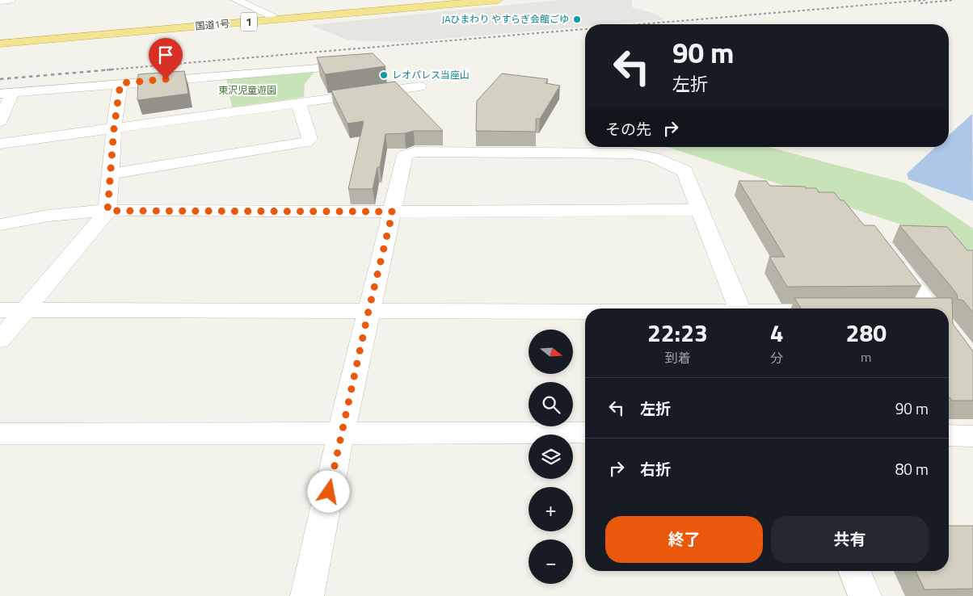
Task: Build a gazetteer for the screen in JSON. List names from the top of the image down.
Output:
{
  "streets": {
    "highway": ["1", "国道1号"]
  },
  "parks": ["東沢児童遊園"],
  "places": ["JAひまわり やすらぎ会館ごゆ", "レオパレス当座山"],
  "north": "right",
  "page": {
    "turn": ["90 m", "左折"],
    "then": "その先",
    "eta": [
      "22:23",
      "到着",
      "4",
      "分",
      "280",
      "m"
    ],
    "map_buttons": ["+", "−"],
    "list": [
      {
        "name": "左折",
        "value": "90 m"
      },
      {
        "name": "右折",
        "value": "80 m"
      }
    ],
    "buttons": ["終了", "共有"]
  }
}
